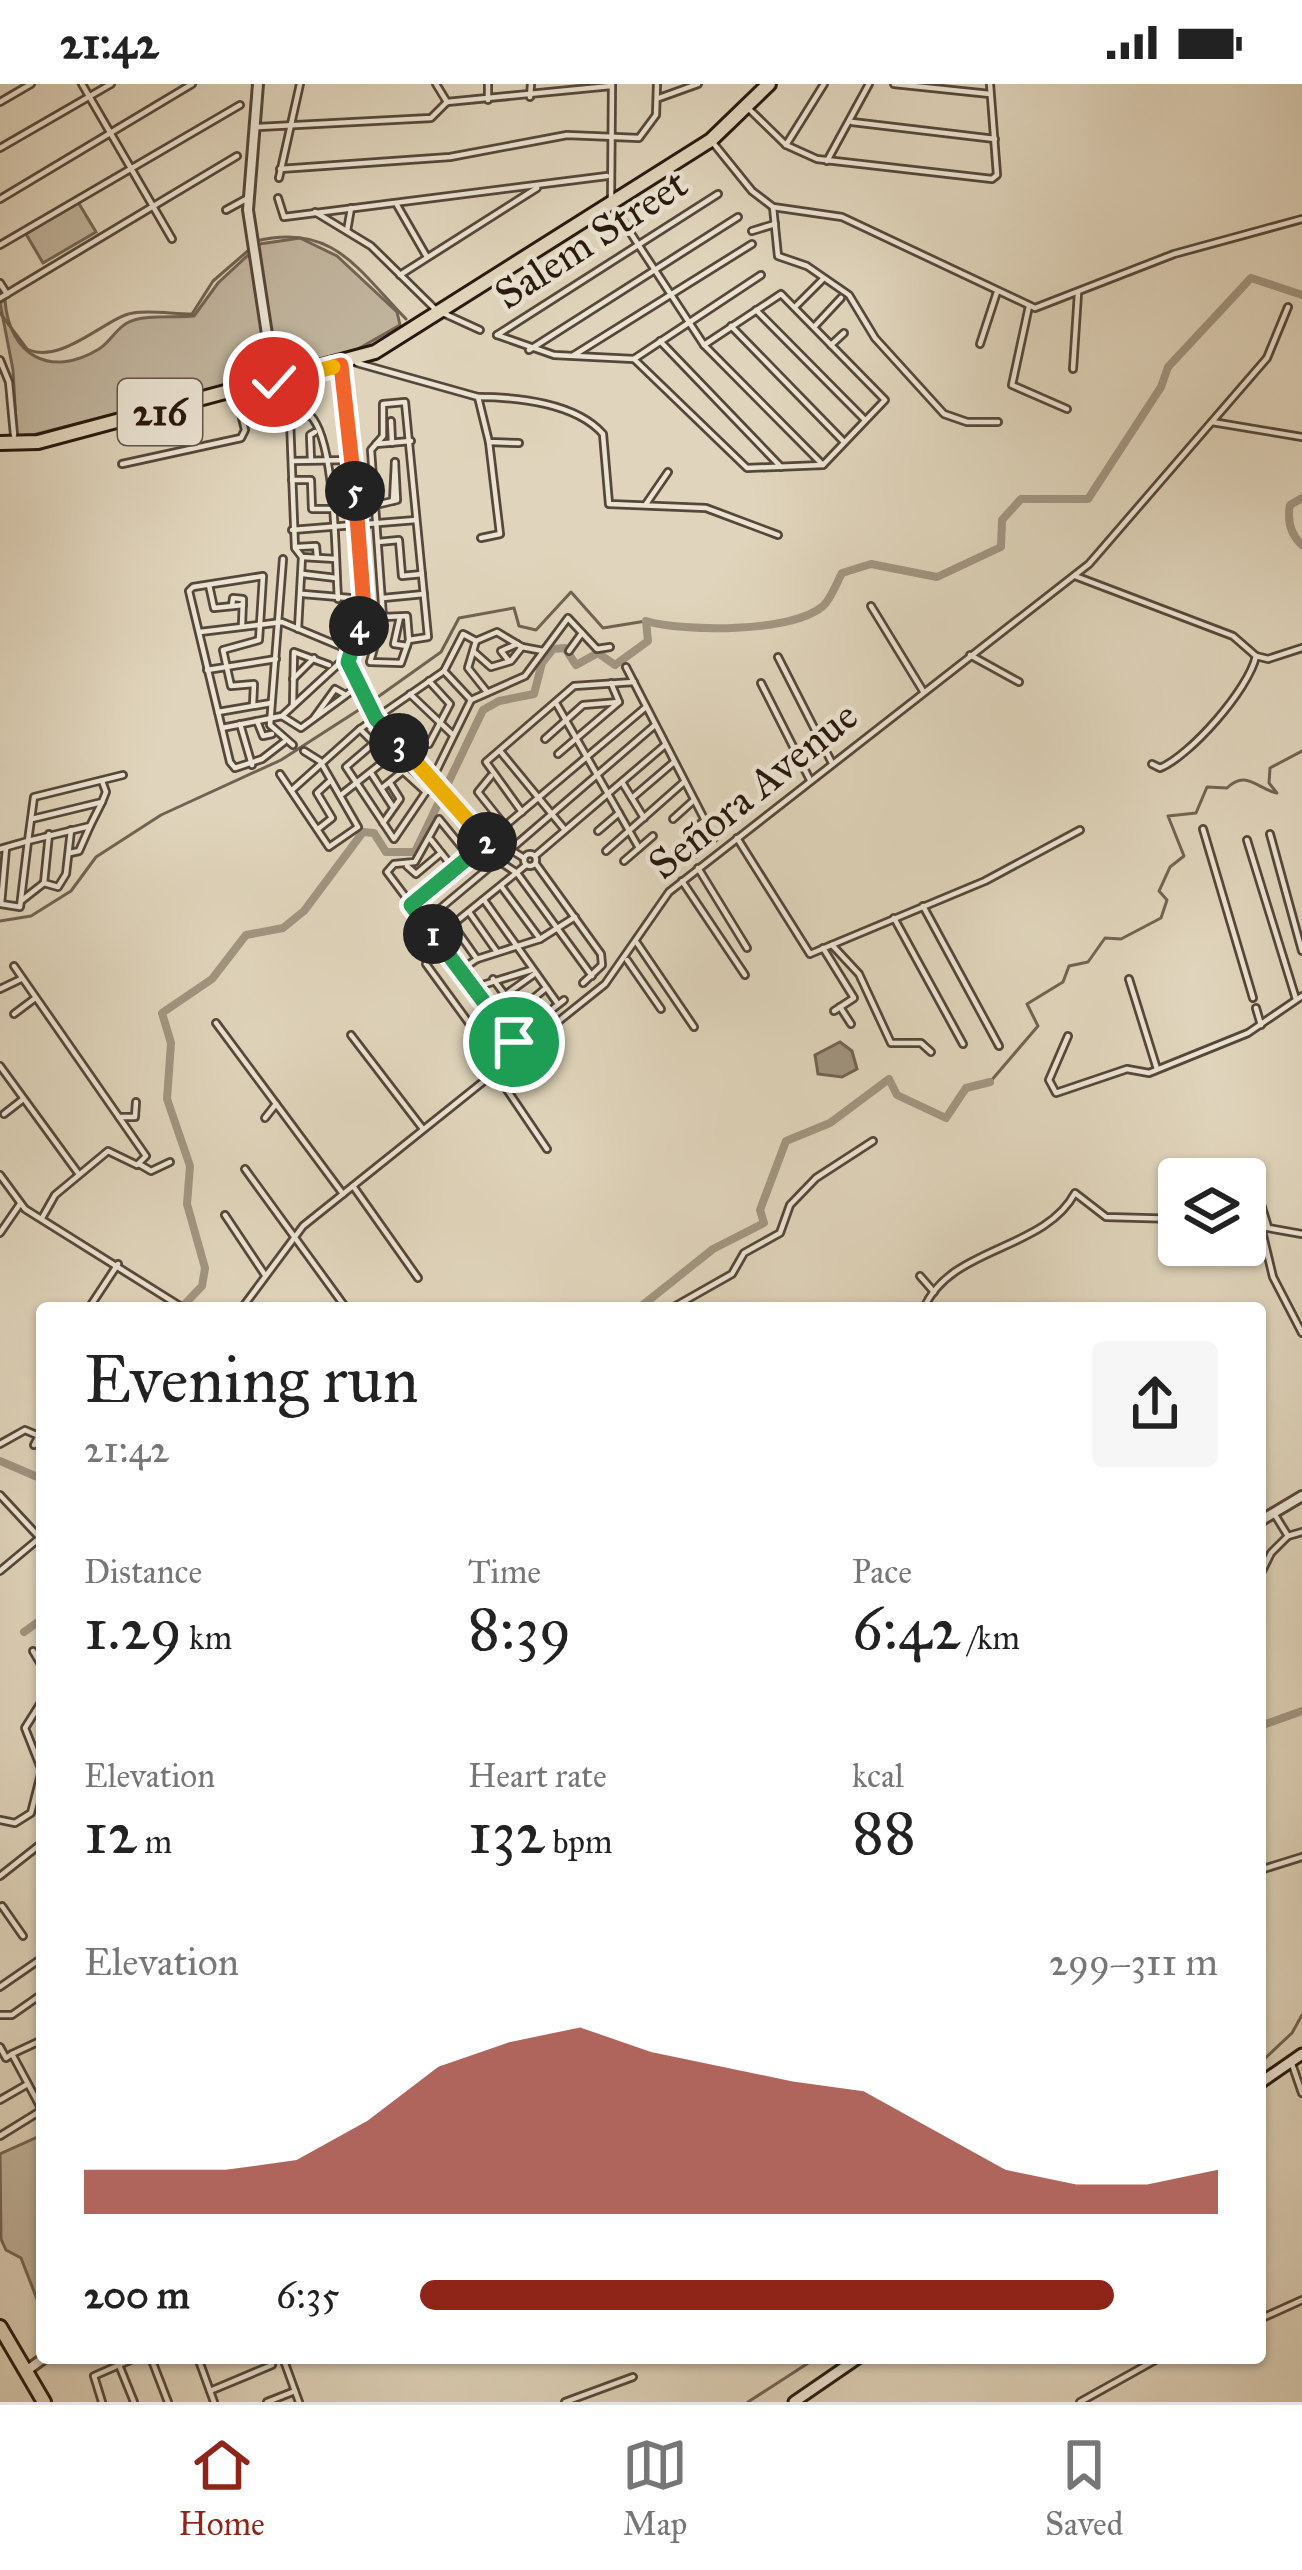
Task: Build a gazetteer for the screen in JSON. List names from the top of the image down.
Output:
{
  "streets": {
    "main road": ["216"],
    "street": ["Salem Street", "Señora Avenue"]
  },
  "page": {
    "status": "21:42",
    "pins": [
      "5",
      "4",
      "3",
      "2",
      "1"
    ],
    "heading": ["Evening run", "21:42"],
    "stats": [
      ["Distance", "1.29 km"],
      ["Time", "8:39"],
      ["Pace", "6:42 /km"],
      ["Elevation", "12 m"],
      ["Heart rate", "132 bpm"],
      ["kcal", "88"]
    ],
    "chart": ["Elevation", "299–311 m"],
    "list": [
      {
        "name": "200 m",
        "note": "6:35"
      }
    ],
    "tabs": ["Home", "Map", "Saved"]
  }
}
